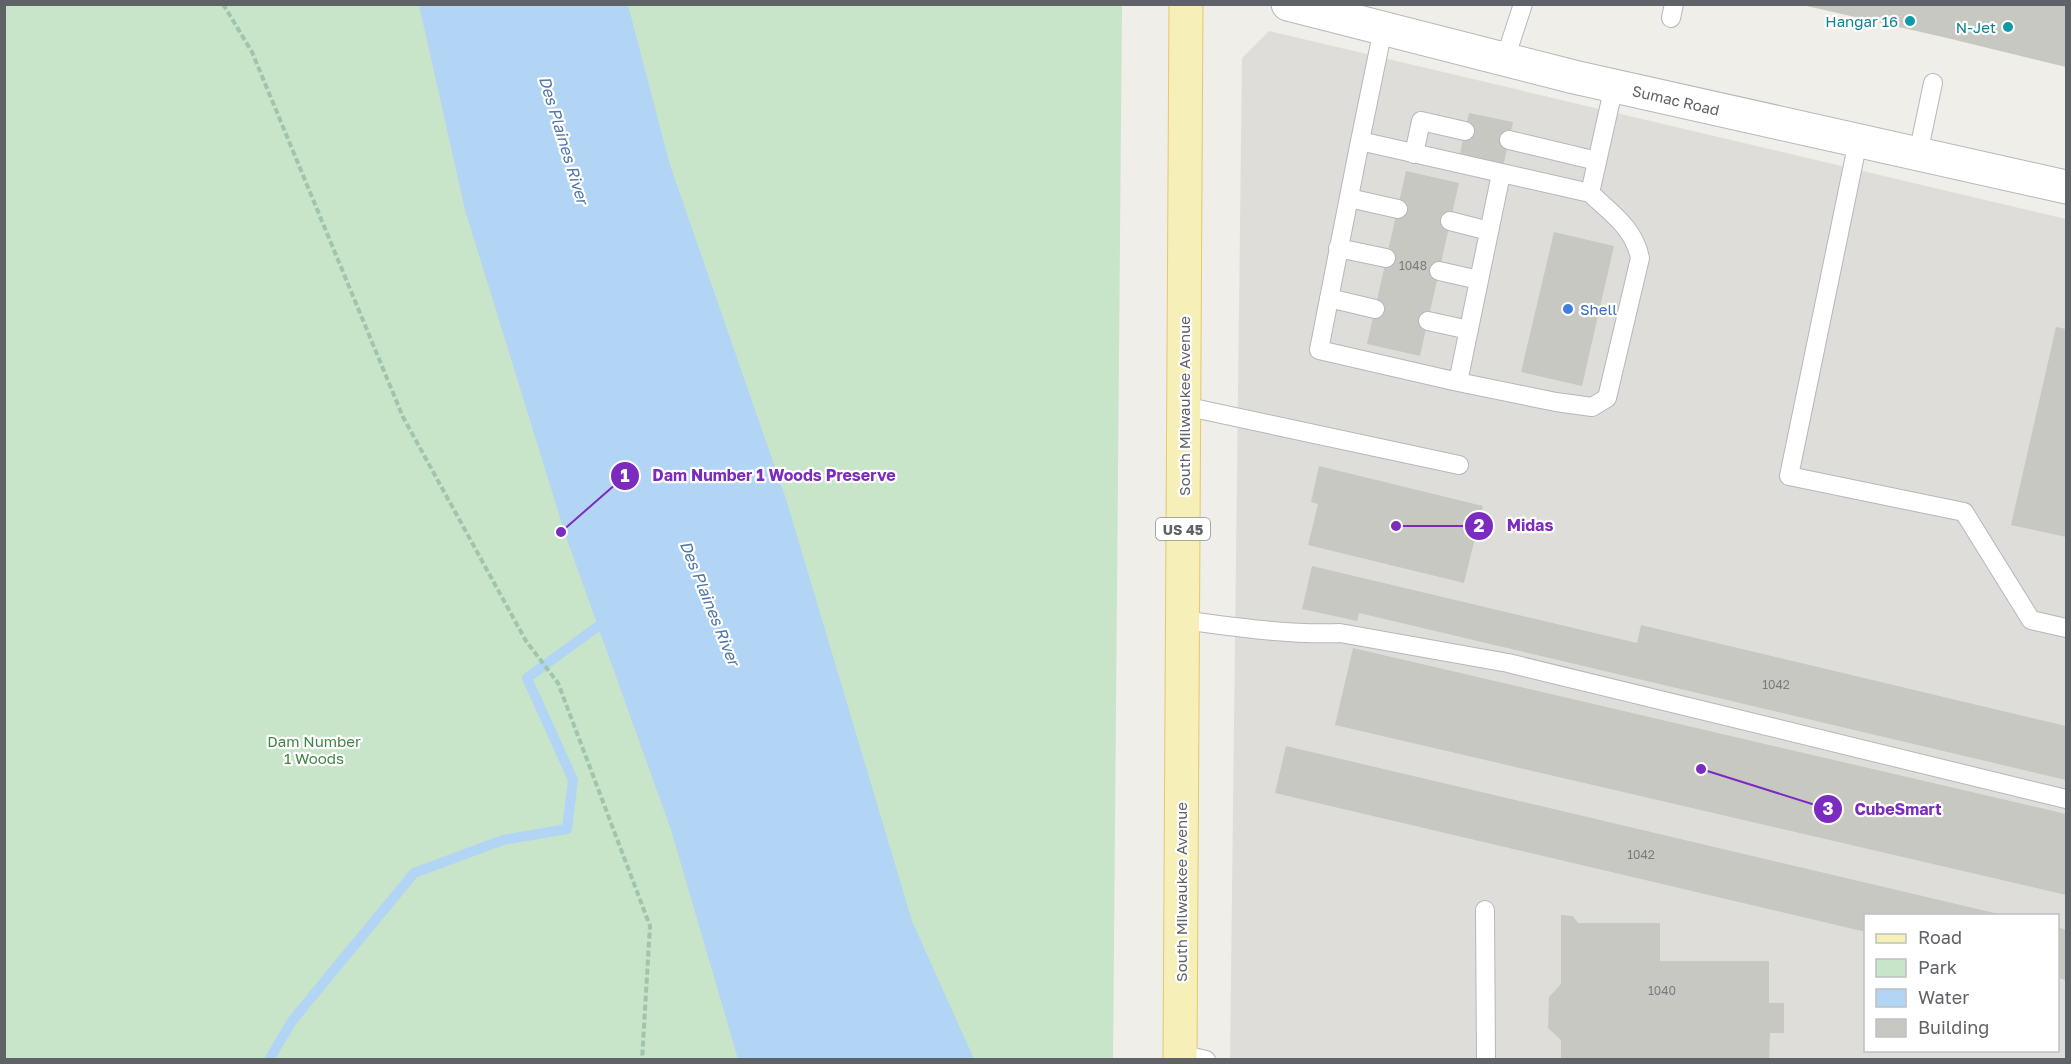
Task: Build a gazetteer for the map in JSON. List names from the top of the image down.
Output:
{
  "streets": {
    "main road": ["South Milwaukee Avenue", "US 45"],
    "street": ["Sumac Road"]
  },
  "water": ["Des Plaines River"],
  "parks": ["Dam Number 1 Woods"],
  "places": [
    "Hangar 16",
    "N-Jet",
    "Shell",
    "Midas",
    "Dam Number 1 Woods Preserve",
    "CubeSmart"
  ],
  "house_numbers": [
    "1048",
    "1042",
    "1042",
    "1040"
  ],
  "legend": [
    "Road",
    "Park",
    "Water",
    "Building"
  ]
}
